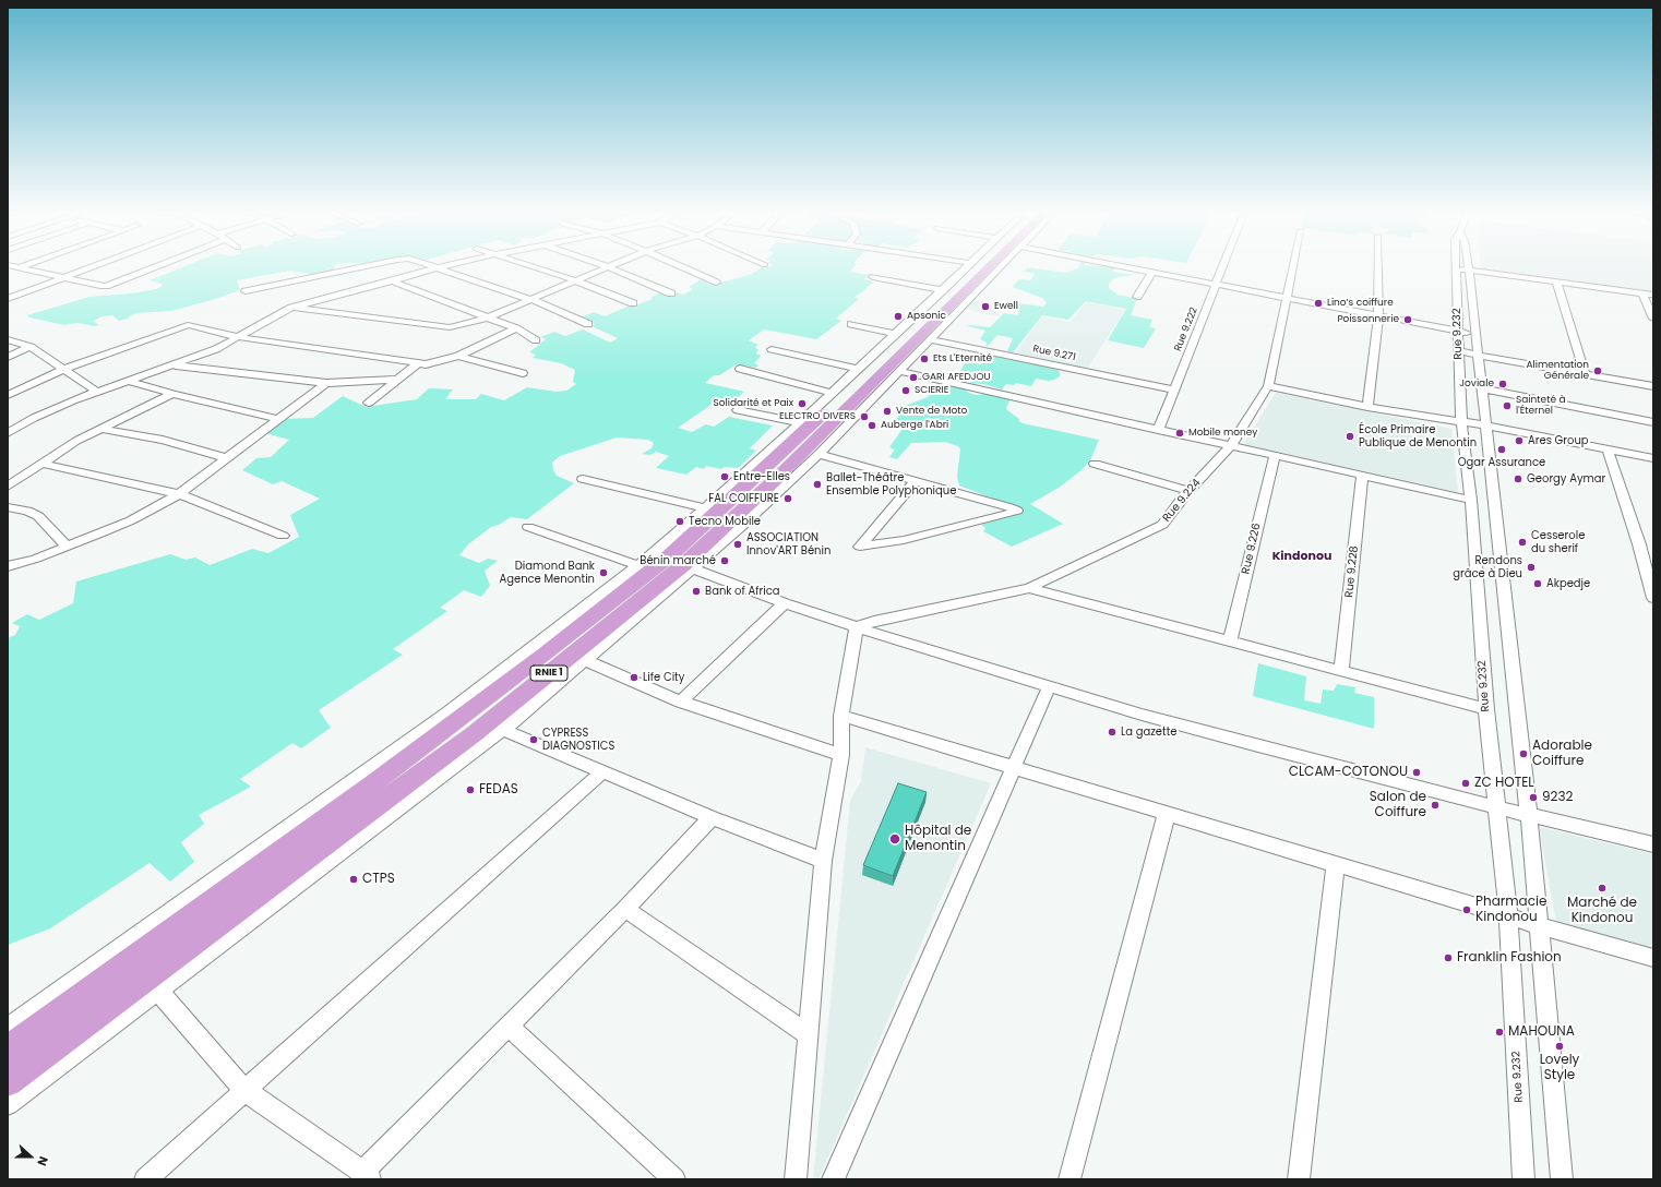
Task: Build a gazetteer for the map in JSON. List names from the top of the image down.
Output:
{
  "streets": {
    "highway": ["RNIE 1"],
    "street": [
      "Rue 9.222",
      "Rue 9.232",
      "Rue 9.271",
      "Rue 9.224",
      "Rue 9.226",
      "Rue 9.228"
    ]
  },
  "crossings": [
    ["Rue 9.222", "Rue 9.271"]
  ],
  "districts": ["Kindonou"],
  "places": [
    "Lino’s coiffure",
    "Ewell",
    "Apsonic",
    "Poissonnerie",
    "Ets L'Eternité",
    "Alimentation Générale",
    "GARI AFEDJOU",
    "Joviale",
    "SCIERIE",
    "Solidarité et Paix",
    "Sainteté à l'Éternel",
    "Vente de Moto",
    "ELECTRO DIVERS",
    "Auberge l'Abri",
    "Mobile money",
    "École Primaire Publique de Menontin",
    "Ares Group",
    "Ogar Assurance",
    "Entre-Elles",
    "Georgy Aymar",
    "Ballet-Théâtre Ensemble Polyphonique",
    "FAL COIFFURE",
    "Tecno Mobile",
    "Cesserole du sherif",
    "ASSOCIATION Innov'ART Bénin",
    "Bénin marché",
    "Rendons grâce à Dieu",
    "Diamond Bank Agence Menontin",
    "Akpedje",
    "Bank of Africa",
    "Life City",
    "La gazette",
    "CYPRESS DIAGNOSTICS",
    "Adorable Coiffure",
    "CLCAM-COTONOU",
    "ZC HOTEL",
    "FEDAS",
    "9232",
    "Salon de Coiffure",
    "Hôpital de Menontin",
    "CTPS",
    "Marché de Kindonou",
    "Pharmacie Kindonou",
    "Franklin Fashion",
    "MAHOUNA",
    "Lovely Style"
  ],
  "north": "right"
}
